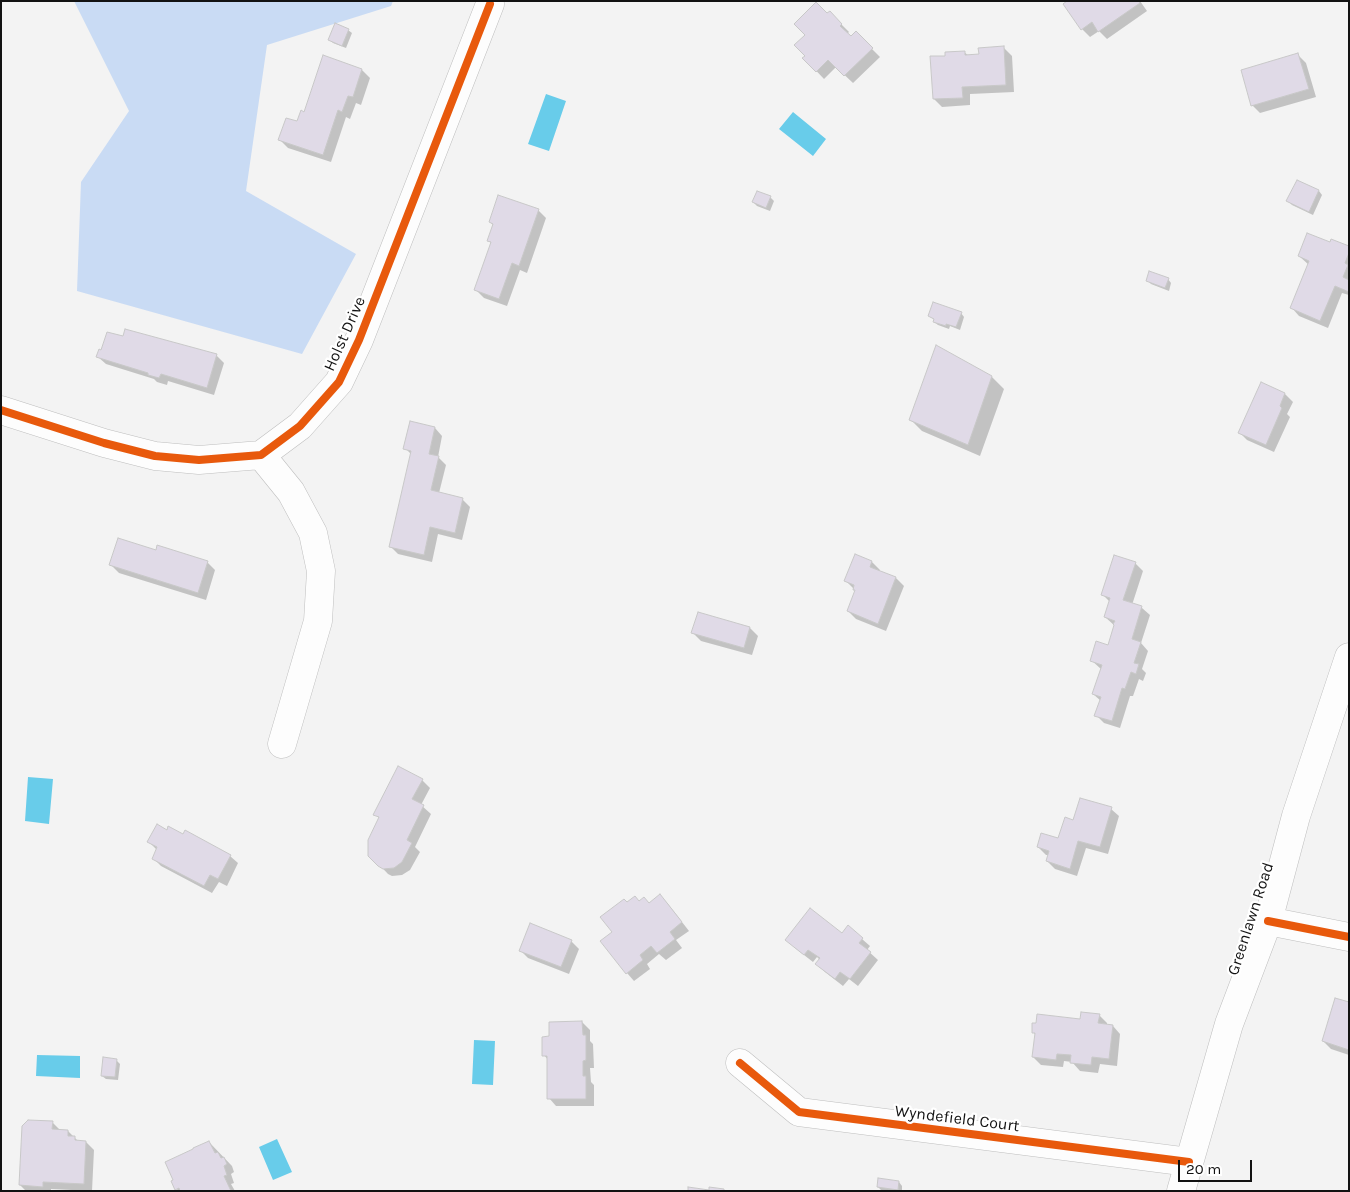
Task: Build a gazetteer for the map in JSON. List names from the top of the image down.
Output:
{
  "streets": {
    "street": ["Holst Drive", "Greenlawn Road", "Wyndefield Court"]
  },
  "crossings": [
    ["Greenlawn Road", "Wyndefield Court"]
  ],
  "scale_bar": "20 m"
}
